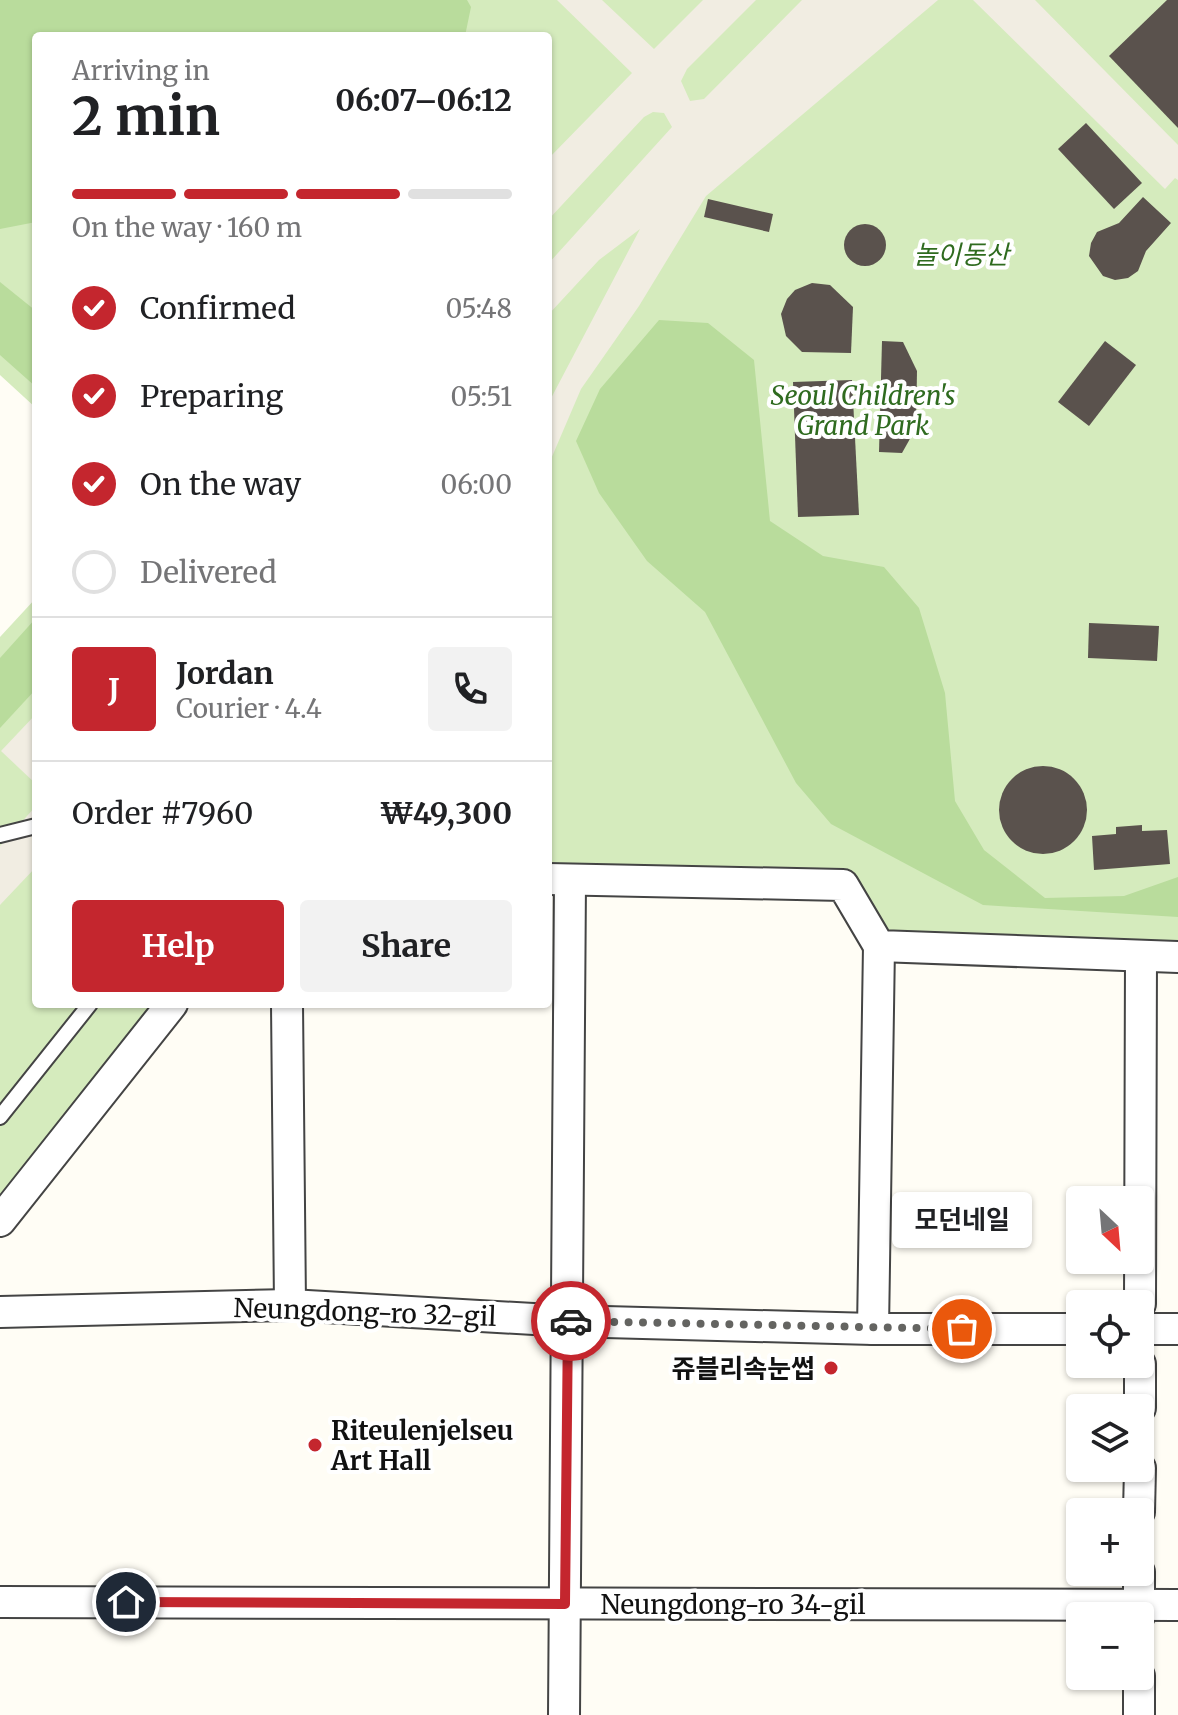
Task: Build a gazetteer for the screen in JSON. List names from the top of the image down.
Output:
{
  "streets": {
    "street": ["Neungdong-ro 32-gil", "Neungdong-ro 34-gil"]
  },
  "parks": ["놀이동산", "Seoul Children's Grand Park"],
  "places": ["모던네일", "쥬블리속눈썹", "Riteulenjelseu Art Hall"],
  "north": "bottom right",
  "page": {
    "heading": ["2 min", "Arriving in", "06:07–06:12"],
    "panel": [
      "Jordan",
      "Courier · 4.4",
      "Order #7960",
      "₩49,300"
    ],
    "bar": "On the way · 160 m",
    "list": [
      ["Confirmed", "05:48"],
      ["Preparing", "05:51"],
      ["On the way", "06:00"],
      "Delivered"
    ],
    "round": "J",
    "buttons": ["Help", "Share"],
    "map_buttons": ["+", "−"],
    "bubble": "모던네일"
  }
}
